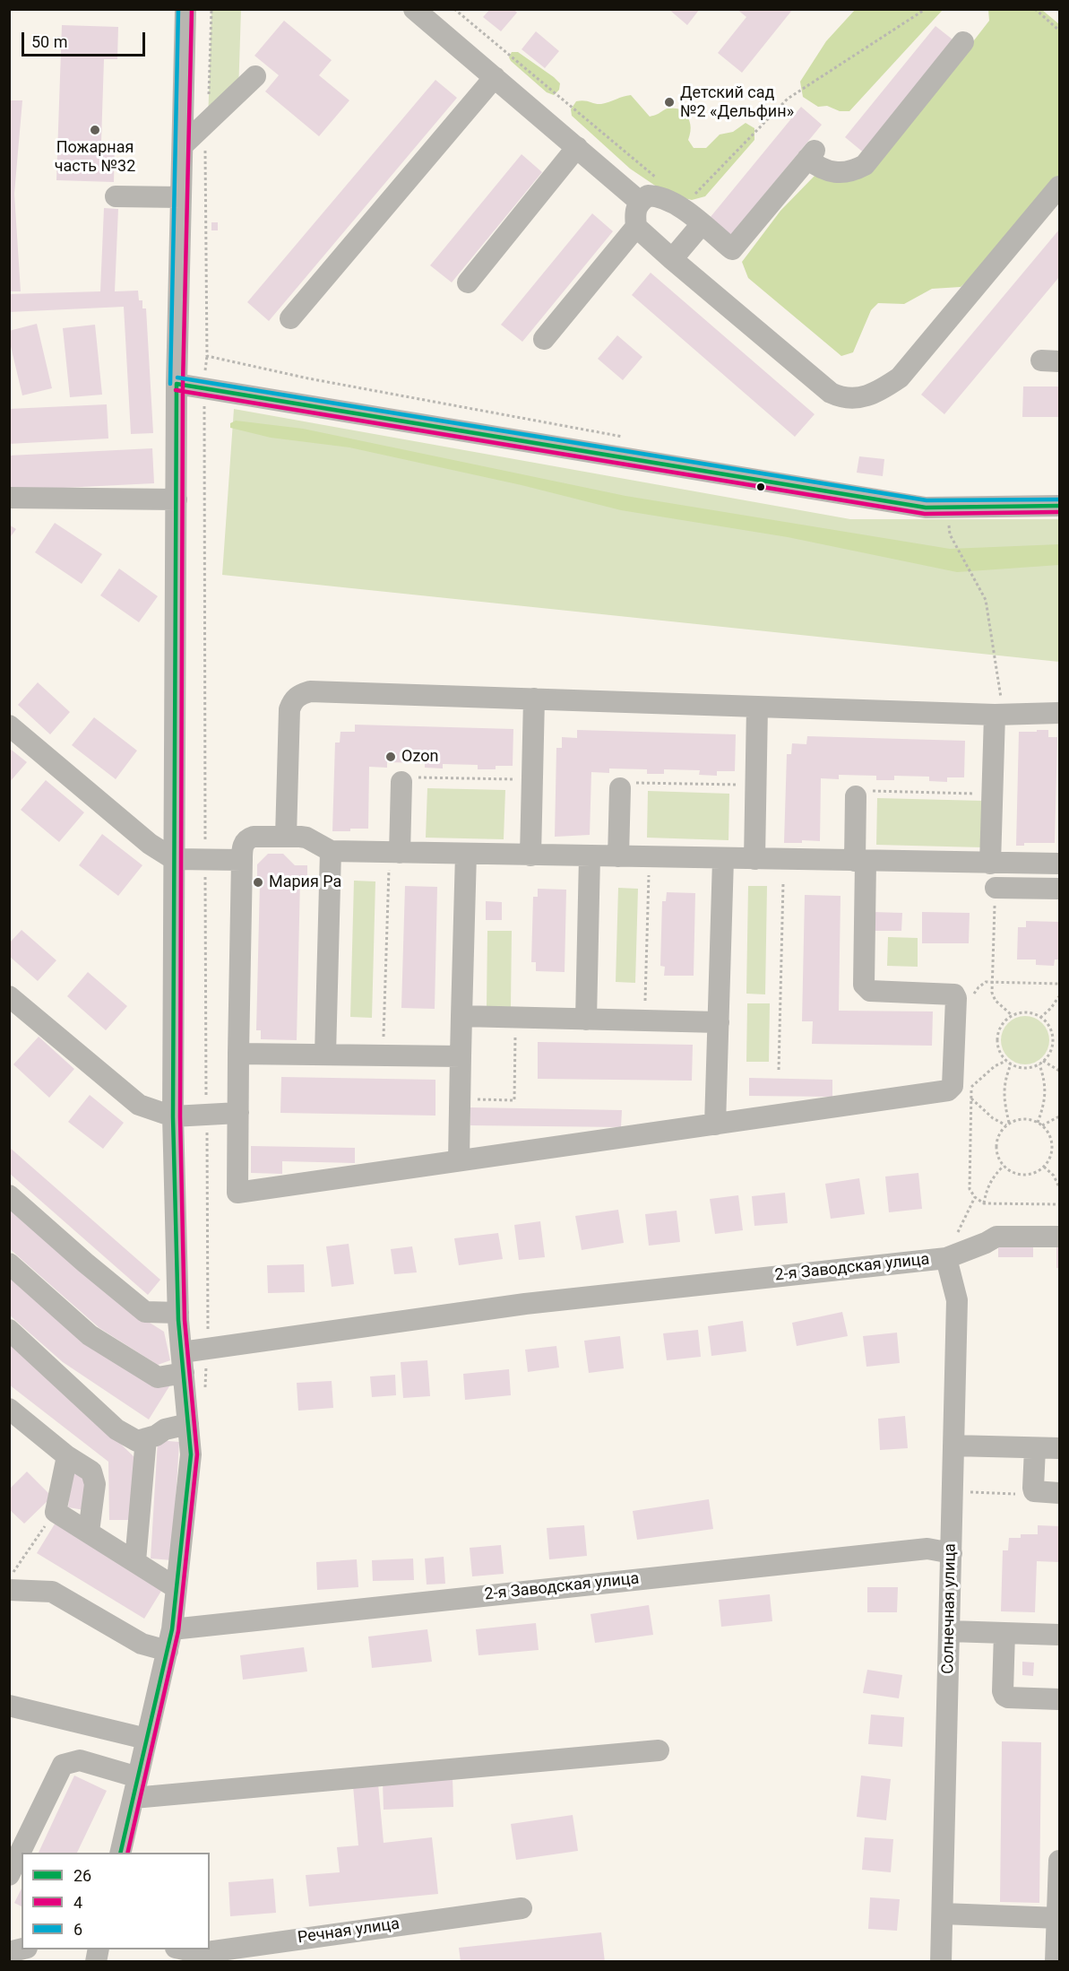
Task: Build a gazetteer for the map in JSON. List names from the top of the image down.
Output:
{
  "streets": {
    "street": ["2-я Заводская улица", "Солнечная улица", "Речная улица"]
  },
  "crossings": [
    ["2-я Заводская улица", "Солнечная улица"]
  ],
  "places": [
    "Детский сад №2 «Дельфин»",
    "Пожарная часть №32",
    "Ozon",
    "Мария Ра"
  ],
  "lines": ["transit line 4", "transit line 6", "transit line 26"],
  "legend": ["26", "4", "6"],
  "scale_bar": "50 m"
}
